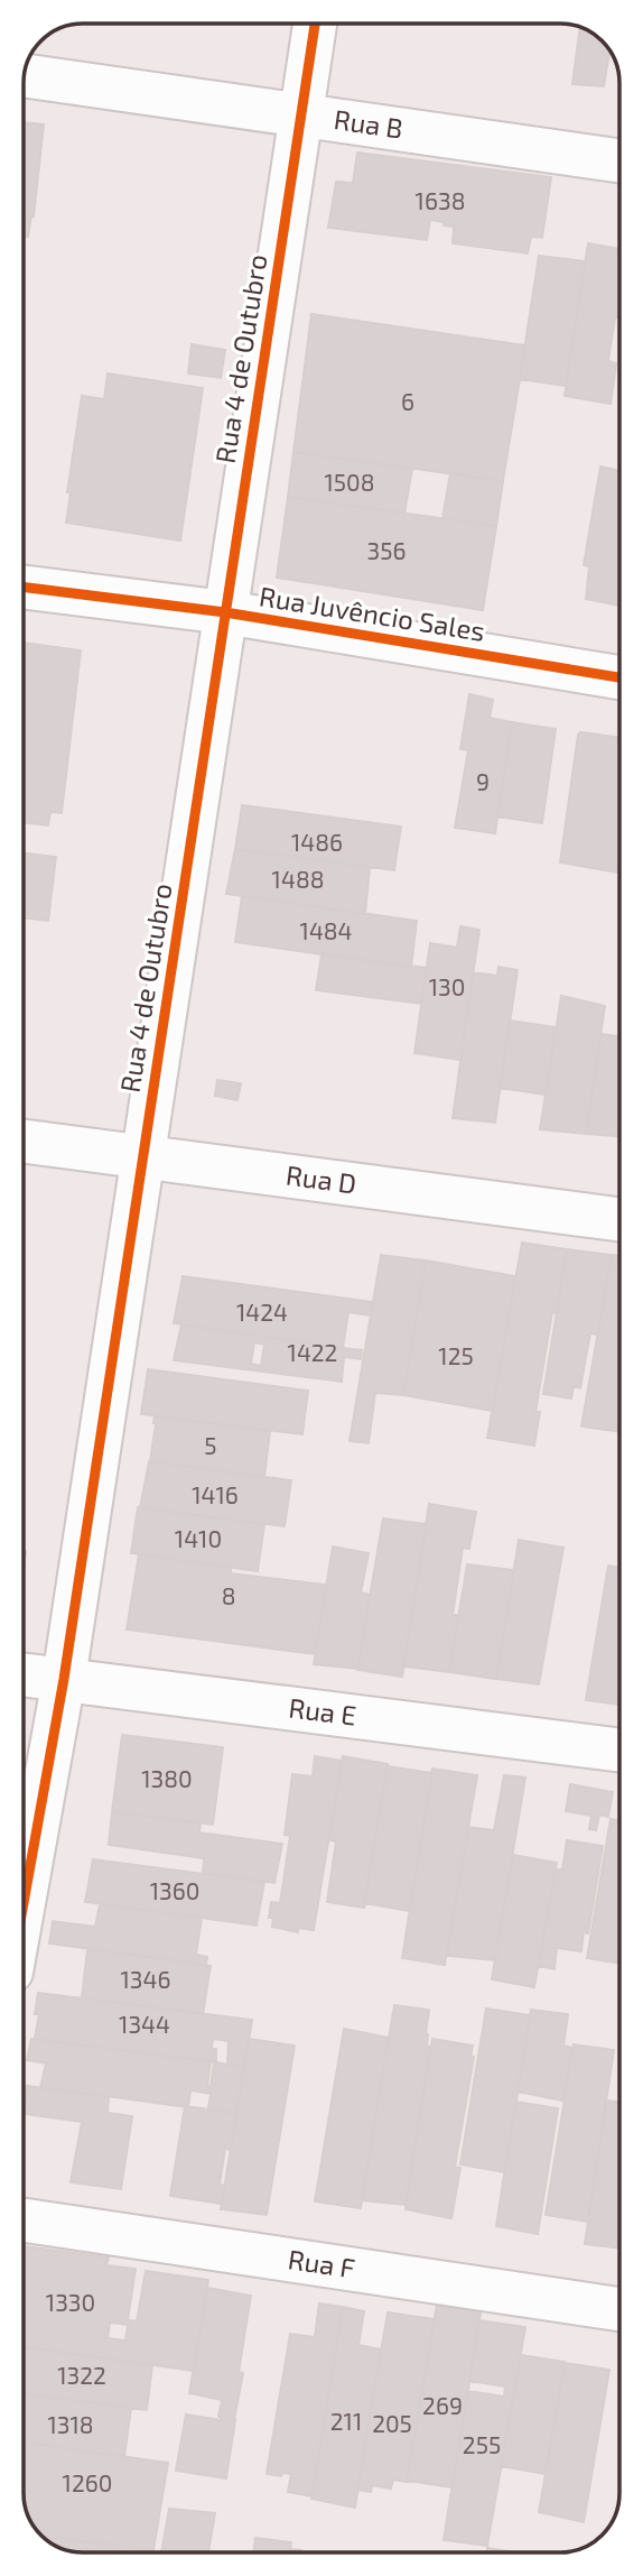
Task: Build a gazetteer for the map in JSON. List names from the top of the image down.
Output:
{
  "streets": {
    "street": [
      "Rua B",
      "Rua 4 de Outubro",
      "Rua Juvêncio Sales",
      "Rua D",
      "Rua E",
      "Rua F"
    ]
  },
  "crossings": [
    ["Rua B", "Rua 4 de Outubro"],
    ["Rua 4 de Outubro", "Rua Juvêncio Sales"],
    ["Rua 4 de Outubro", "Rua D"],
    ["Rua 4 de Outubro", "Rua E"]
  ],
  "house_numbers": [
    "1638",
    "6",
    "1508",
    "356",
    "9",
    "1486",
    "1488",
    "1484",
    "130",
    "1424",
    "1422",
    "125",
    "5",
    "1416",
    "1410",
    "8",
    "1380",
    "1360",
    "1346",
    "1344",
    "1330",
    "1322",
    "269",
    "211",
    "205",
    "1318",
    "255",
    "1260"
  ]
}
